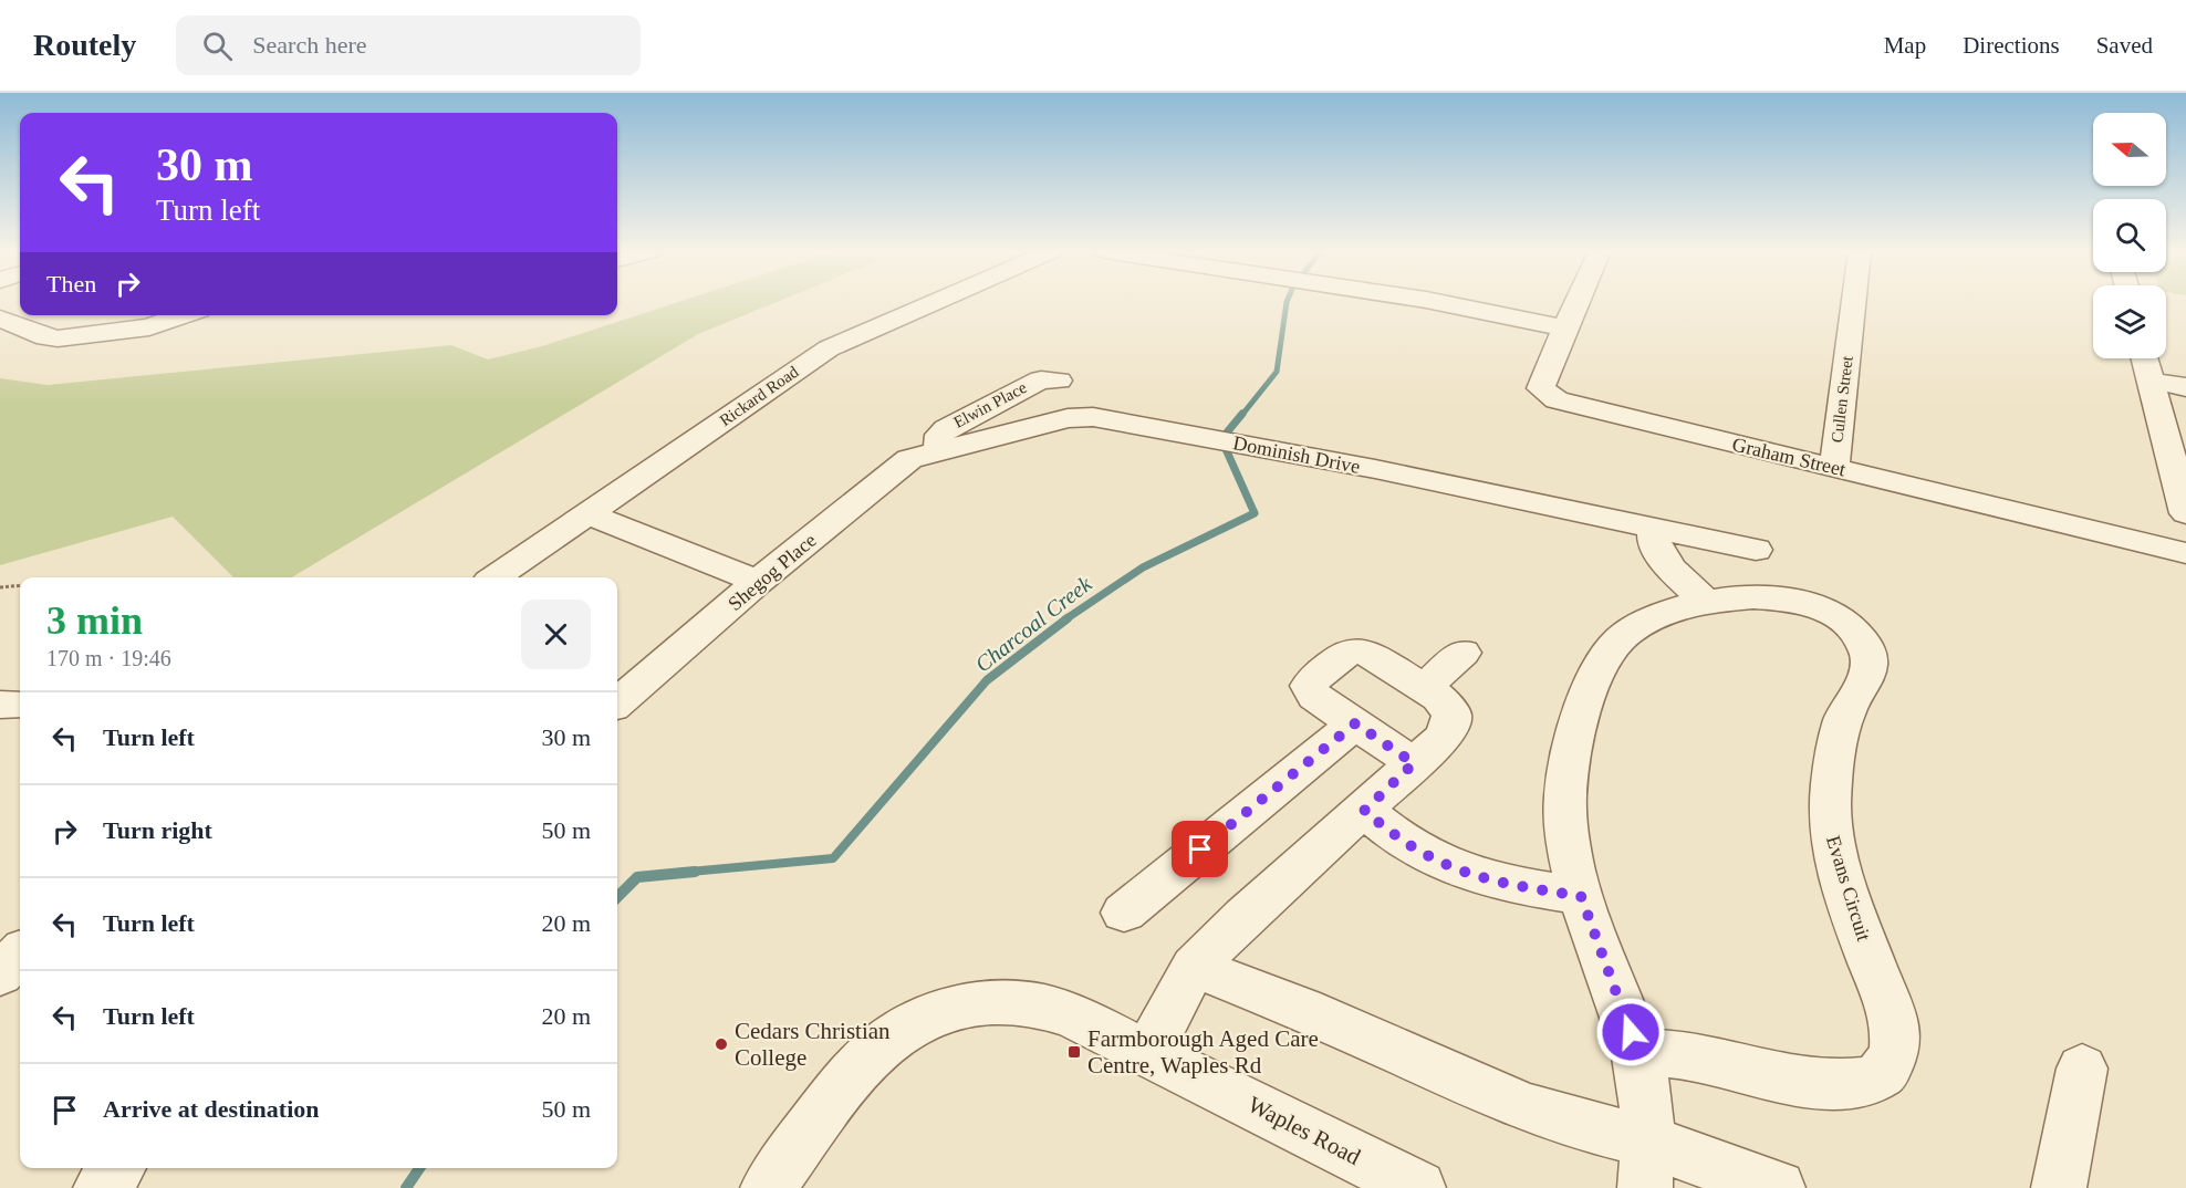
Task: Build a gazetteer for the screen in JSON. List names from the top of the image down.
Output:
{
  "streets": {
    "street": [
      "Rickard Road",
      "Cullen Street",
      "Elwin Place",
      "Dominish Drive",
      "Graham Street",
      "Shegog Place",
      "Evans Circuit",
      "Waples Road"
    ]
  },
  "crossings": [
    ["Cullen Street", "Graham Street"],
    ["Elwin Place", "Dominish Drive"],
    ["Elwin Place", "Shegog Place"],
    ["Dominish Drive", "Shegog Place"]
  ],
  "water": ["Charcoal Creek"],
  "places": {
    "other": ["Cedars Christian College"],
    "transit": ["Farmborough Aged Care Centre, Waples Rd"]
  },
  "north": "left",
  "page": {
    "header": "Routely",
    "search": "Search here",
    "nav": ["Map", "Directions", "Saved"],
    "turn": ["30 m", "Turn left"],
    "then": "Then",
    "heading": ["3 min", "170 m · 19:46"],
    "list": [
      {
        "name": "Turn left",
        "value": "30 m"
      },
      {
        "name": "Turn right",
        "value": "50 m"
      },
      {
        "name": "Turn left",
        "value": "20 m"
      },
      {
        "name": "Turn left",
        "value": "20 m"
      },
      {
        "name": "Arrive at destination",
        "value": "50 m"
      }
    ]
  }
}
